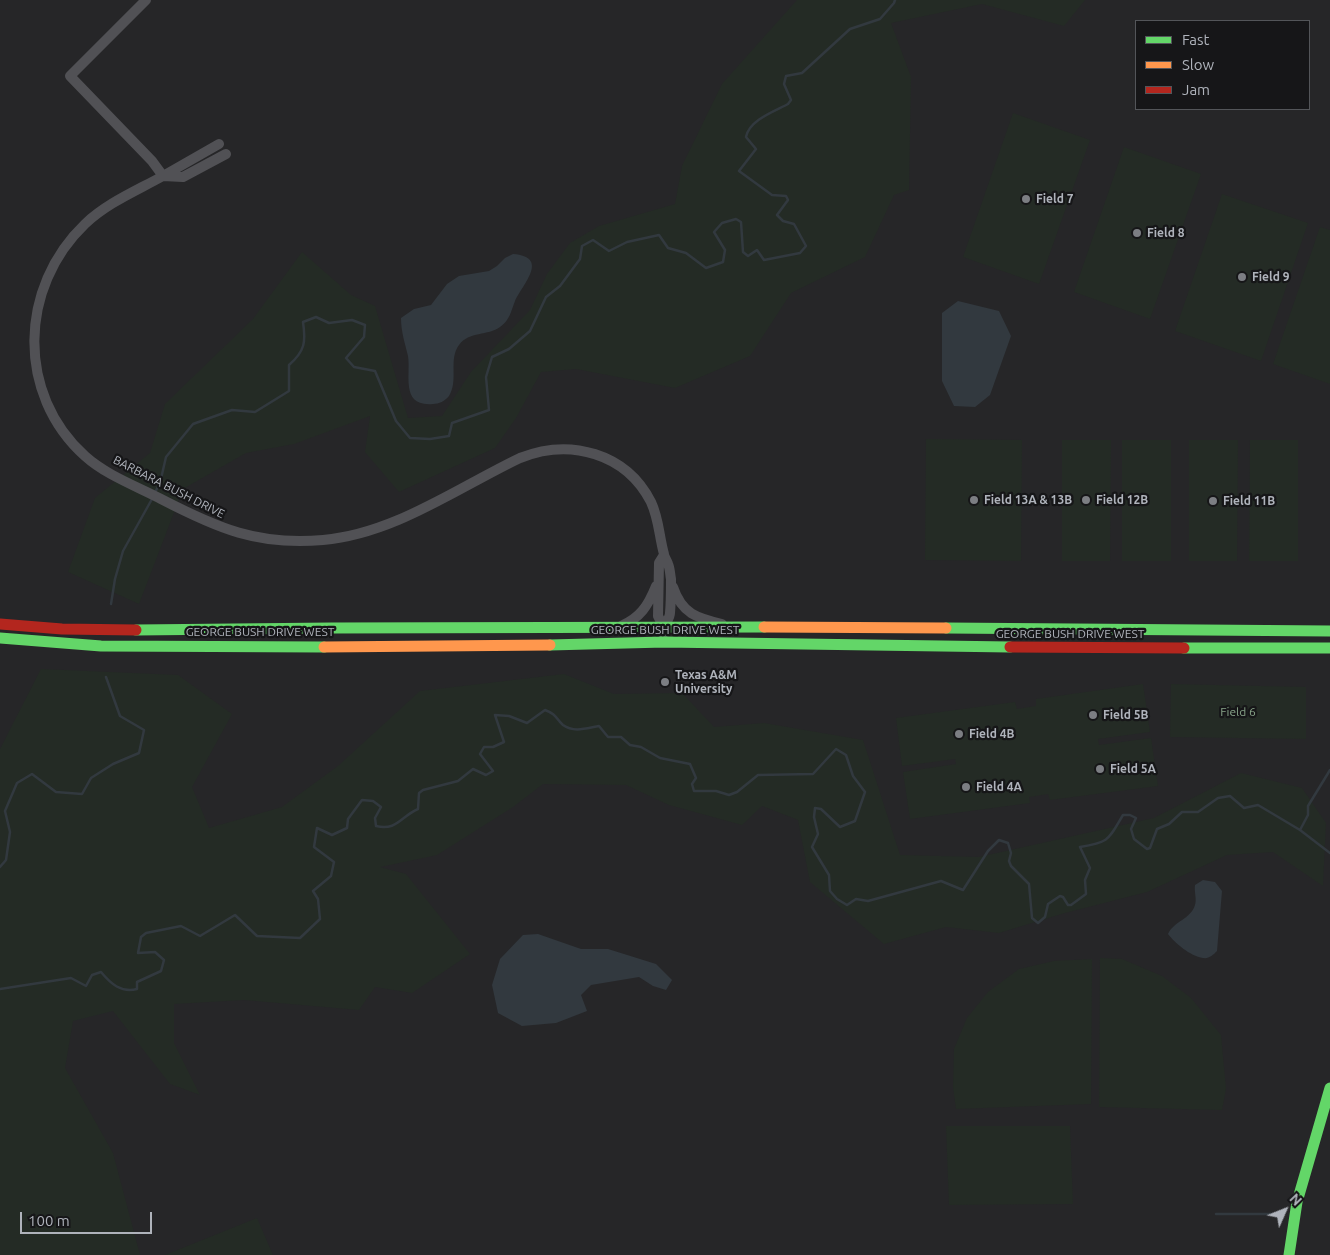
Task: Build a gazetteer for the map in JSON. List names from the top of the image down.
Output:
{
  "streets": {
    "main road": ["GEORGE BUSH DRIVE WEST"],
    "street": ["BARBARA BUSH DRIVE"]
  },
  "crossings": [
    ["BARBARA BUSH DRIVE", "GEORGE BUSH DRIVE WEST"]
  ],
  "parks": ["Field 6"],
  "places": [
    "Field 7",
    "Field 8",
    "Field 9",
    "Field 13A & 13B",
    "Field 12B",
    "Field 11B",
    "Texas A&M University",
    "Field 5B",
    "Field 4B",
    "Field 5A",
    "Field 4A"
  ],
  "legend": ["Fast", "Slow", "Jam"],
  "scale_bar": "100 m",
  "north": "top right"
}
